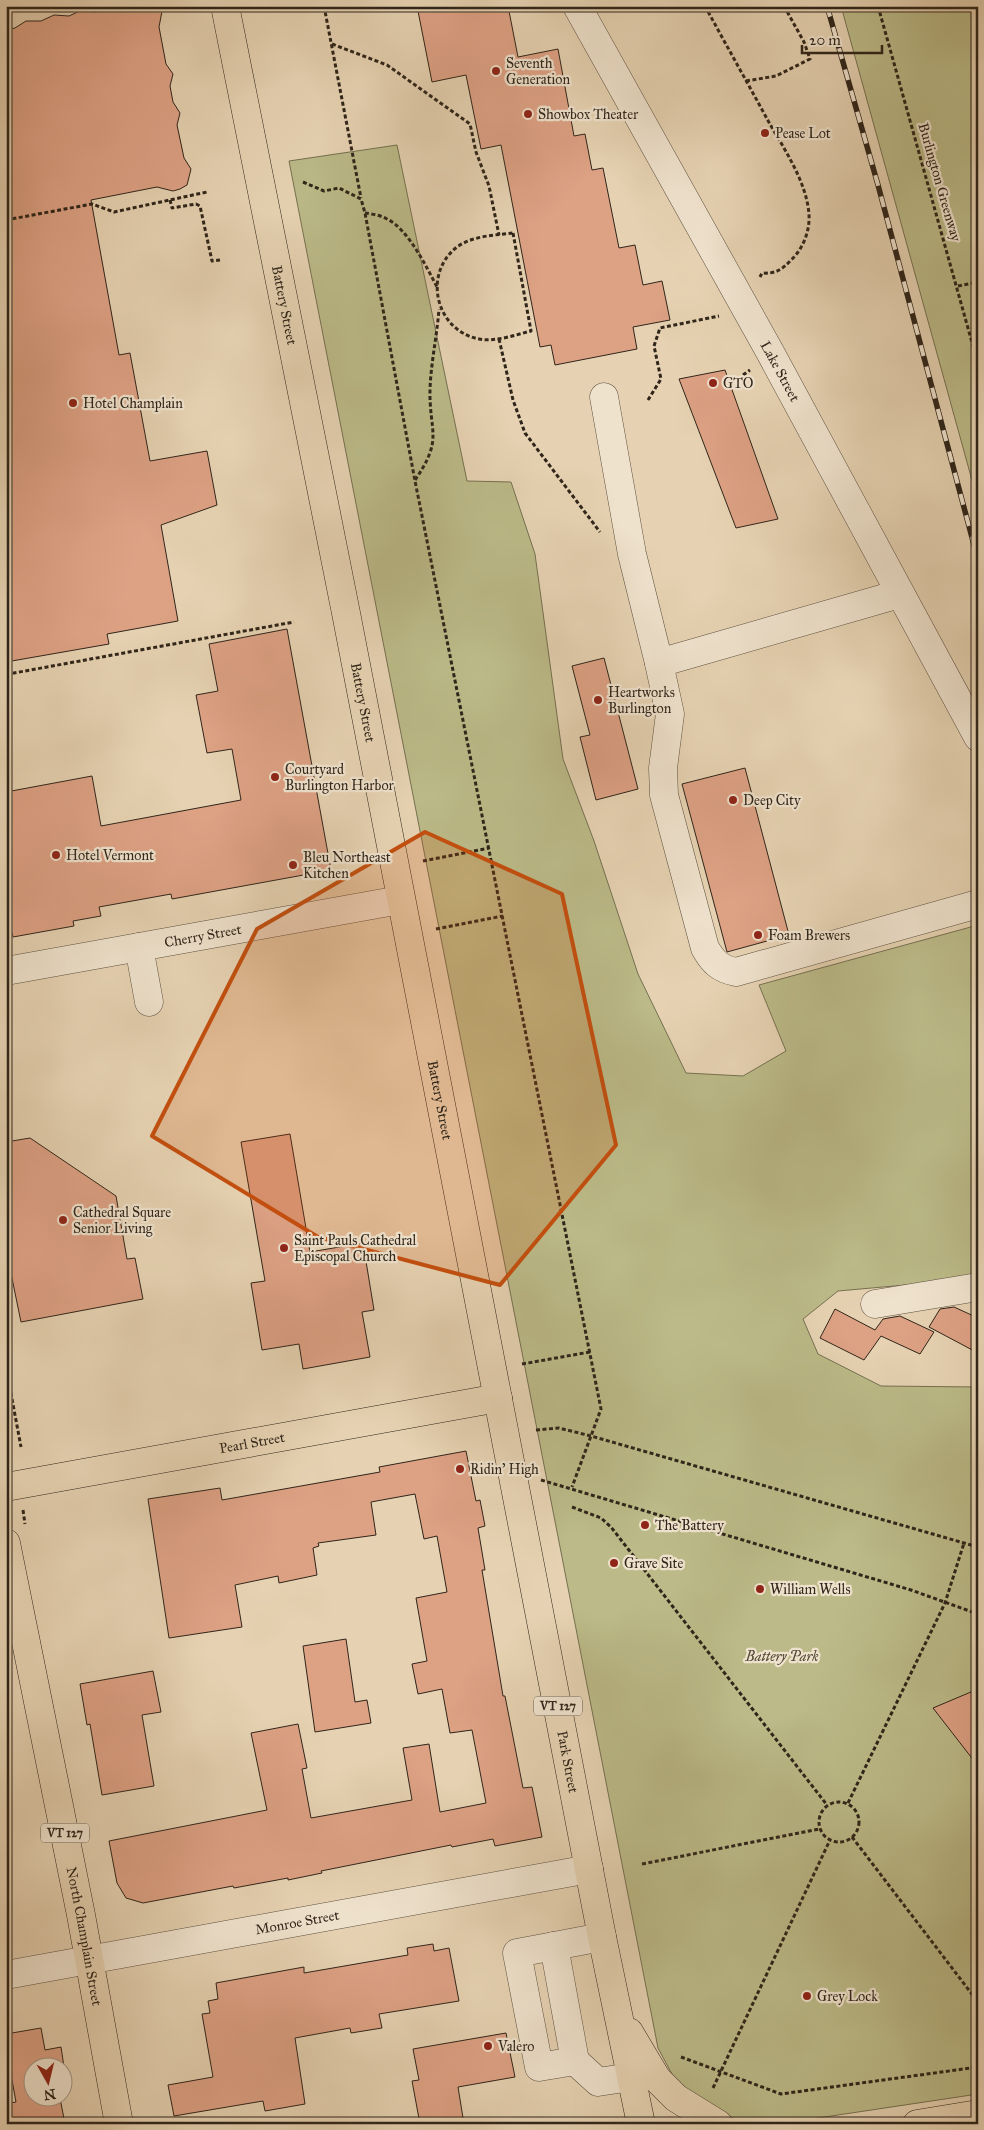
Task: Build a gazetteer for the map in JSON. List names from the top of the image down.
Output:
{
  "streets": {
    "main road": [
      "Battery Street",
      "Pearl Street",
      "VT 127",
      "Park Street",
      "North Champlain Street"
    ],
    "street": ["Lake Street", "Cherry Street", "Monroe Street"],
    "path": ["Burlington Greenway"]
  },
  "crossings": [
    ["Battery Street", "Cherry Street"],
    ["Battery Street", "Pearl Street"],
    ["Battery Street", "Park Street"],
    ["Pearl Street", "Park Street"],
    ["Park Street", "Monroe Street"],
    ["Monroe Street", "North Champlain Street"]
  ],
  "parks": ["Battery Park"],
  "places": [
    "Seventh Generation",
    "Showbox Theater",
    "Pease Lot",
    "GTO",
    "Hotel Champlain",
    "Heartworks Burlington",
    "Courtyard Burlington Harbor",
    "Deep City",
    "Hotel Vermont",
    "Bleu Northeast Kitchen",
    "Foam Brewers",
    "Cathedral Square Senior Living",
    "Saint Pauls Cathedral Episcopal Church",
    "Ridin' High",
    "The Battery",
    "Grave Site",
    "William Wells",
    "Grey Lock",
    "Valero"
  ],
  "scale_bar": "20 m",
  "north": "bottom"
}
